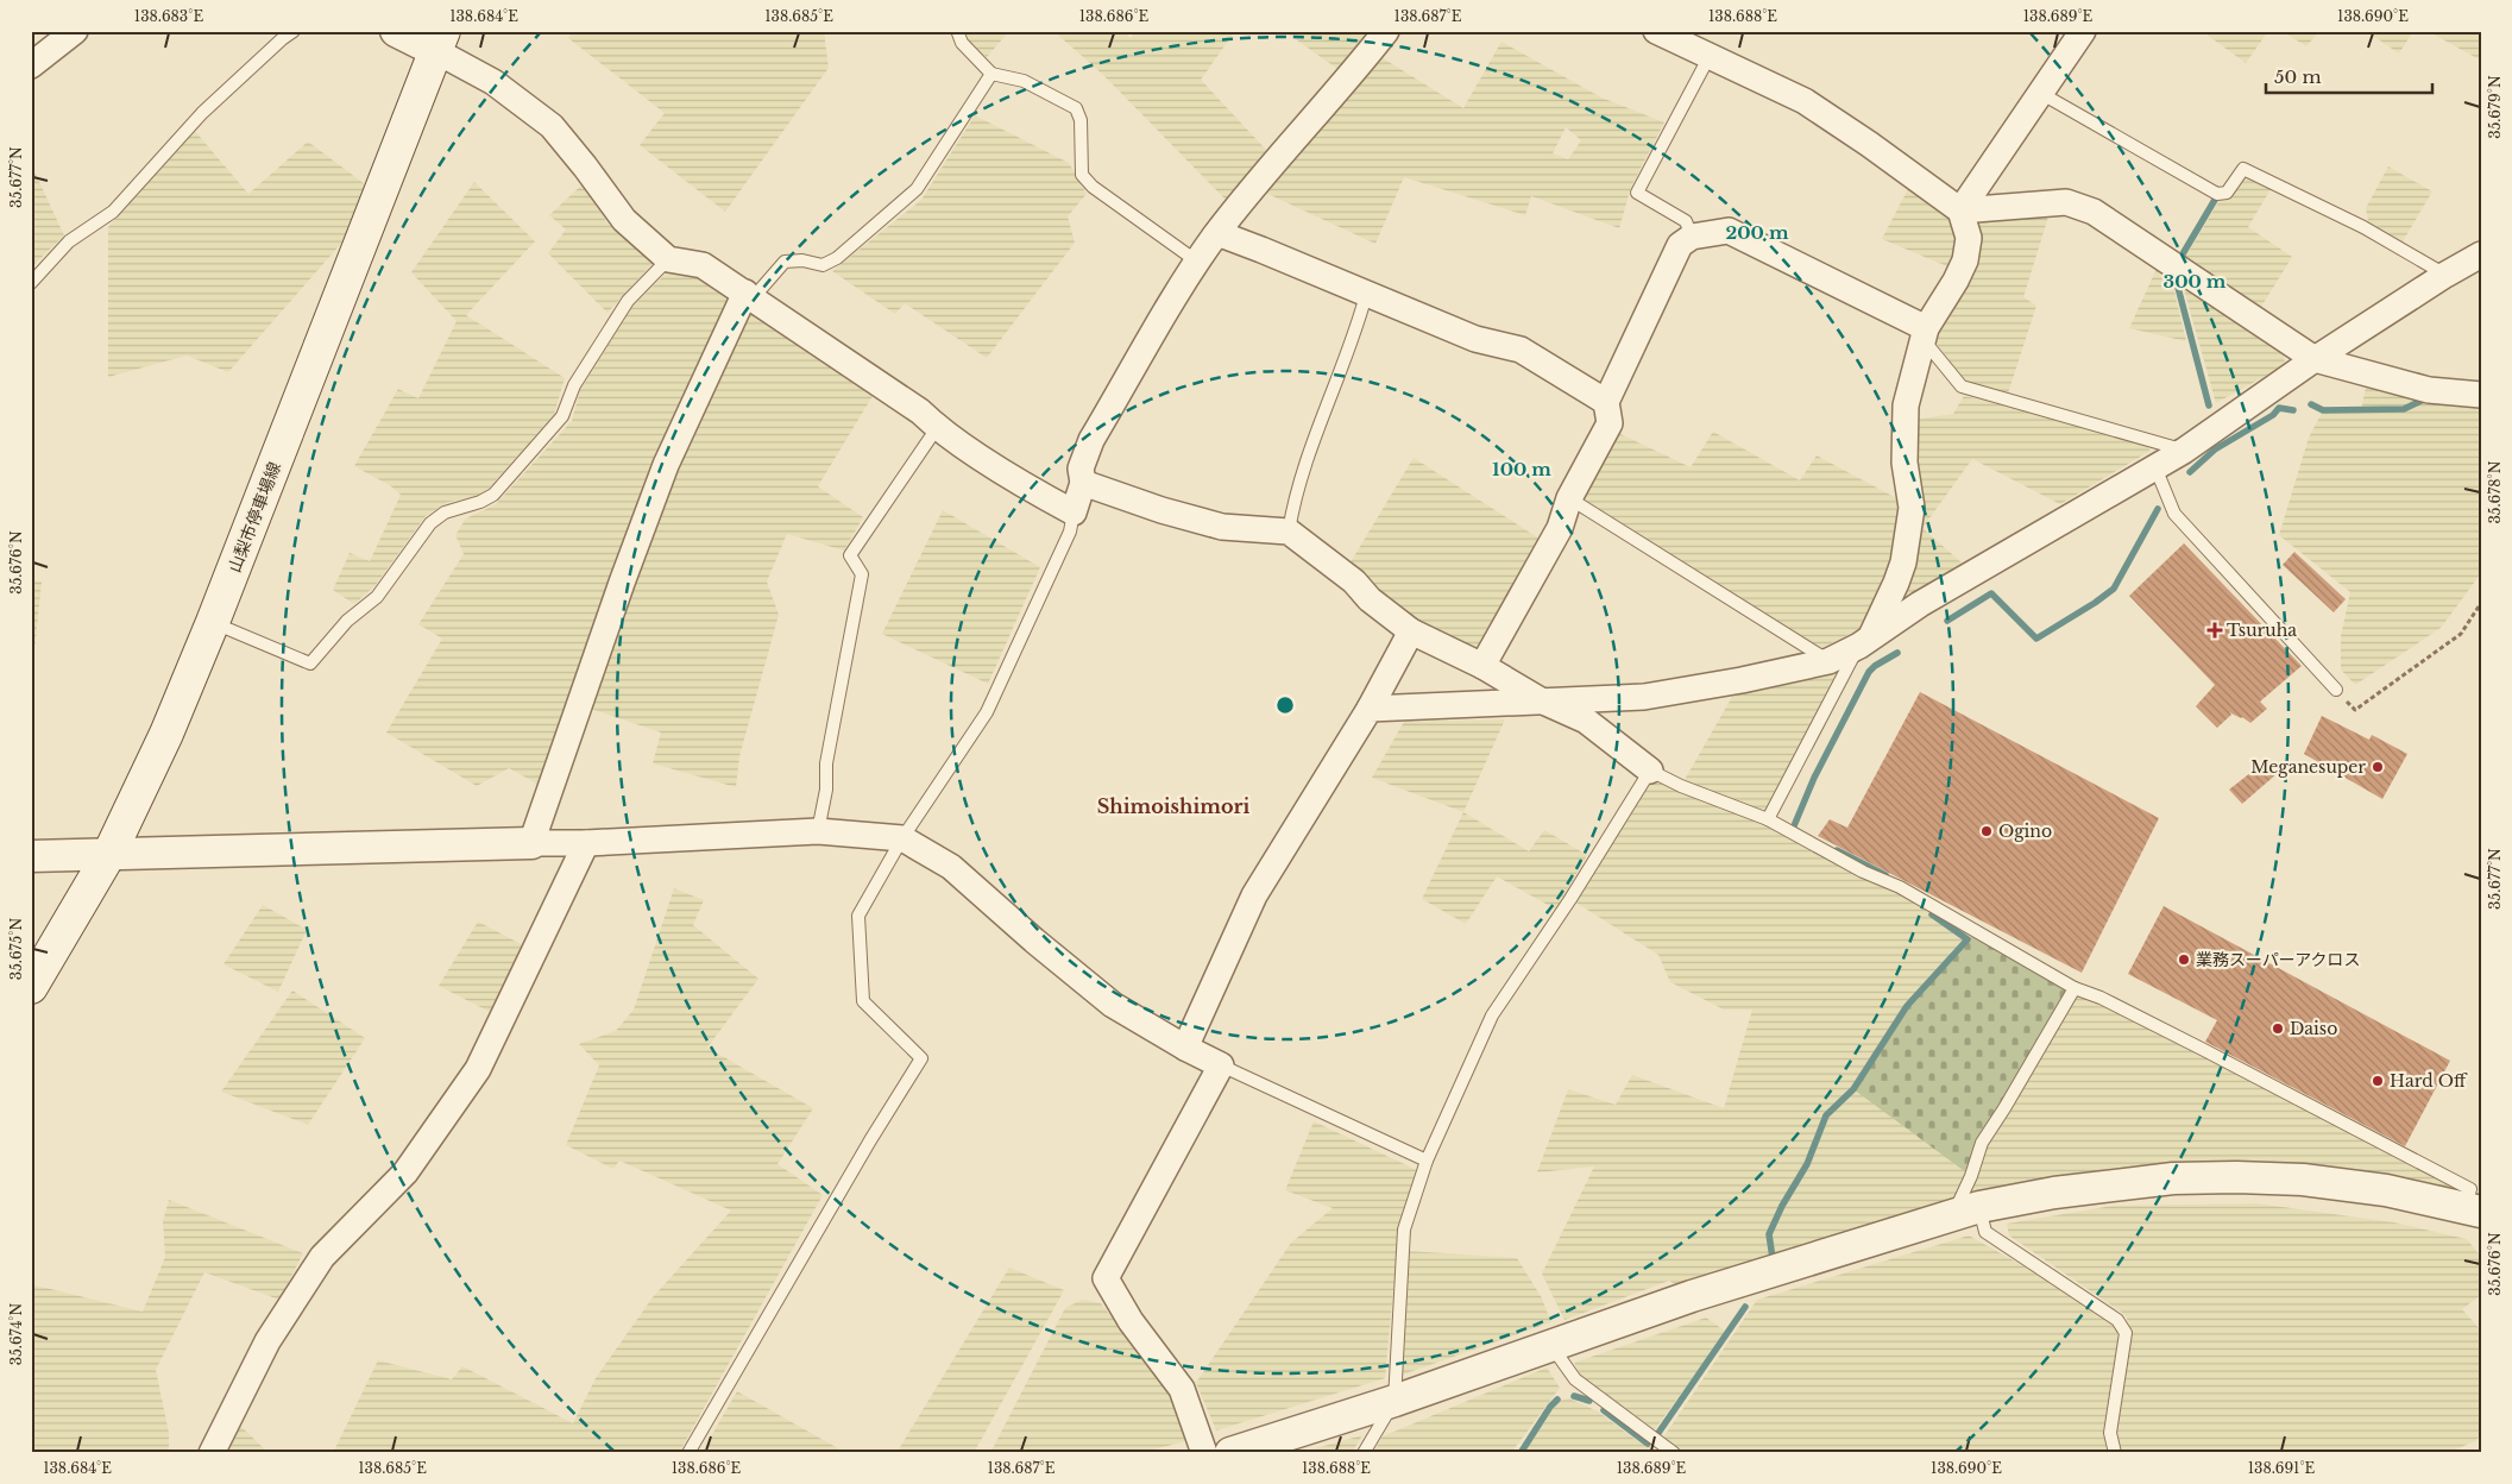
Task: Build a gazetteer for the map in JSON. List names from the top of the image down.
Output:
{
  "streets": {
    "main road": ["山梨市停車場線"]
  },
  "districts": ["Shimoishimori"],
  "places": {
    "health": ["Tsuruha"],
    "other": [
      "Meganesuper",
      "Ogino",
      "業務スーパーアクロス",
      "Daiso",
      "Hard Off"
    ]
  },
  "scale_bar": "50 m",
  "coordinates": [
    "138.683°E",
    "138.684°E",
    "138.685°E",
    "138.686°E",
    "138.687°E",
    "138.688°E",
    "138.689°E",
    "138.690°E",
    "35.679°N",
    "35.677°N",
    "35.678°N",
    "35.676°N",
    "35.675°N",
    "35.674°N",
    "138.691°E"
  ],
  "rings": ["200 m", "300 m", "100 m"]
}
